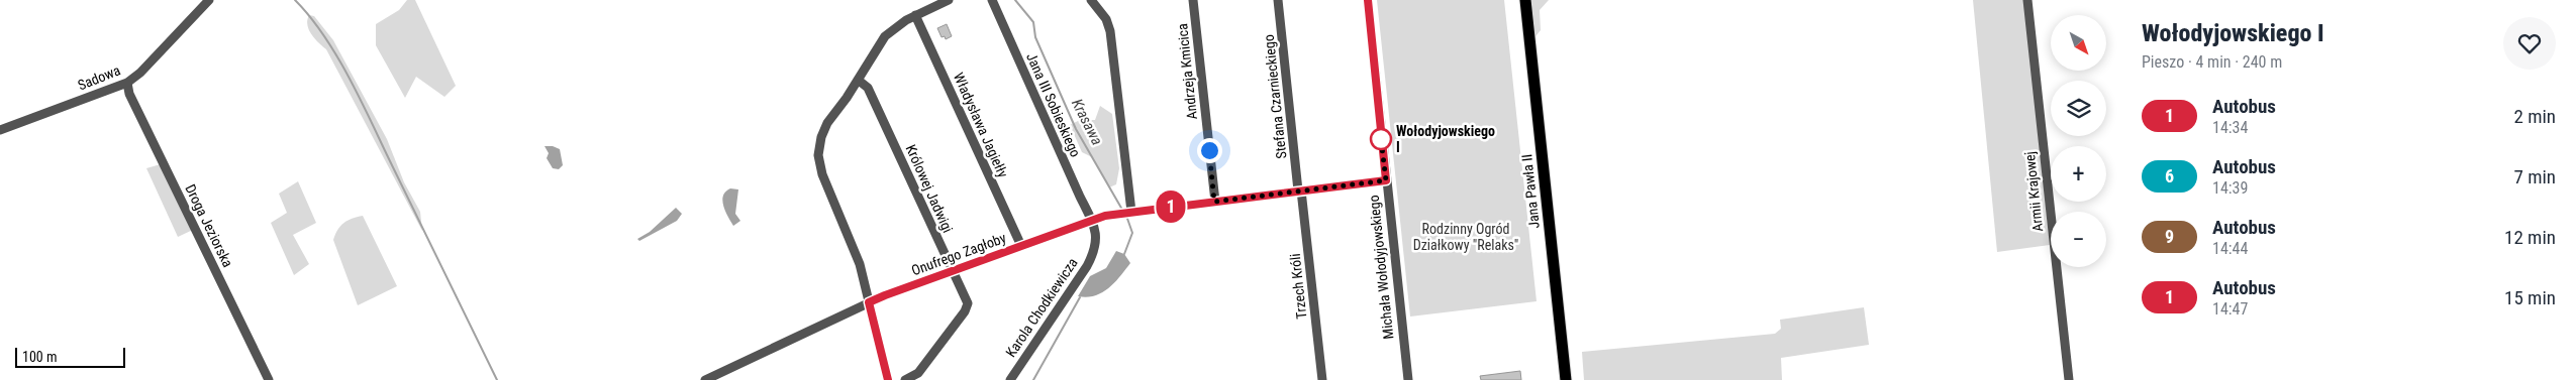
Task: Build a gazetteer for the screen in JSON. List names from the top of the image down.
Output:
{
  "streets": {
    "main road": ["Jana Pawła II"],
    "street": [
      "Andrzeja Kmicica",
      "Sadowa",
      "Stefana Czarnieckiego",
      "Jana III Sobieskiego",
      "Władysława Jagiełły",
      "Królowej Jadwigi",
      "Armii Krajowej",
      "Droga Jeziorska",
      "Onufrego Zagłoby",
      "Michała Wołodyjowskiego",
      "Trzech Króli",
      "Karola Chodkiewicza"
    ]
  },
  "crossings": [
    ["Andrzeja Kmicica", "Onufrego Zagłoby"],
    ["Sadowa", "Droga Jeziorska"],
    ["Stefana Czarnieckiego", "Onufrego Zagłoby"],
    ["Stefana Czarnieckiego", "Trzech Króli"],
    ["Jana III Sobieskiego", "Onufrego Zagłoby"],
    ["Jana III Sobieskiego", "Karola Chodkiewicza"],
    ["Władysława Jagiełły", "Onufrego Zagłoby"],
    ["Królowej Jadwigi", "Onufrego Zagłoby"],
    ["Onufrego Zagłoby", "Michała Wołodyjowskiego"],
    ["Onufrego Zagłoby", "Trzech Króli"],
    ["Onufrego Zagłoby", "Karola Chodkiewicza"]
  ],
  "water": ["Krasawa"],
  "parks": ["Rodzinny Ogród Działkowy \"Relaks\""],
  "places": ["Wołodyjowskiego I"],
  "lines": ["bus line 1"],
  "scale_bar": "100 m",
  "north": "bottom right",
  "page": {
    "on_map": "1",
    "heading": ["Wołodyjowskiego I", "Pieszo · 4 min · 240 m"],
    "map_buttons": ["+", "−"],
    "list": [
      {
        "mark": "1",
        "name": "Autobus",
        "note": "14:34",
        "value": "2 min"
      },
      {
        "mark": "6",
        "name": "Autobus",
        "note": "14:39",
        "value": "7 min"
      },
      {
        "mark": "9",
        "name": "Autobus",
        "note": "14:44",
        "value": "12 min"
      },
      {
        "mark": "1",
        "name": "Autobus",
        "note": "14:47",
        "value": "15 min"
      }
    ],
    "scale": "100 m"
  }
}
